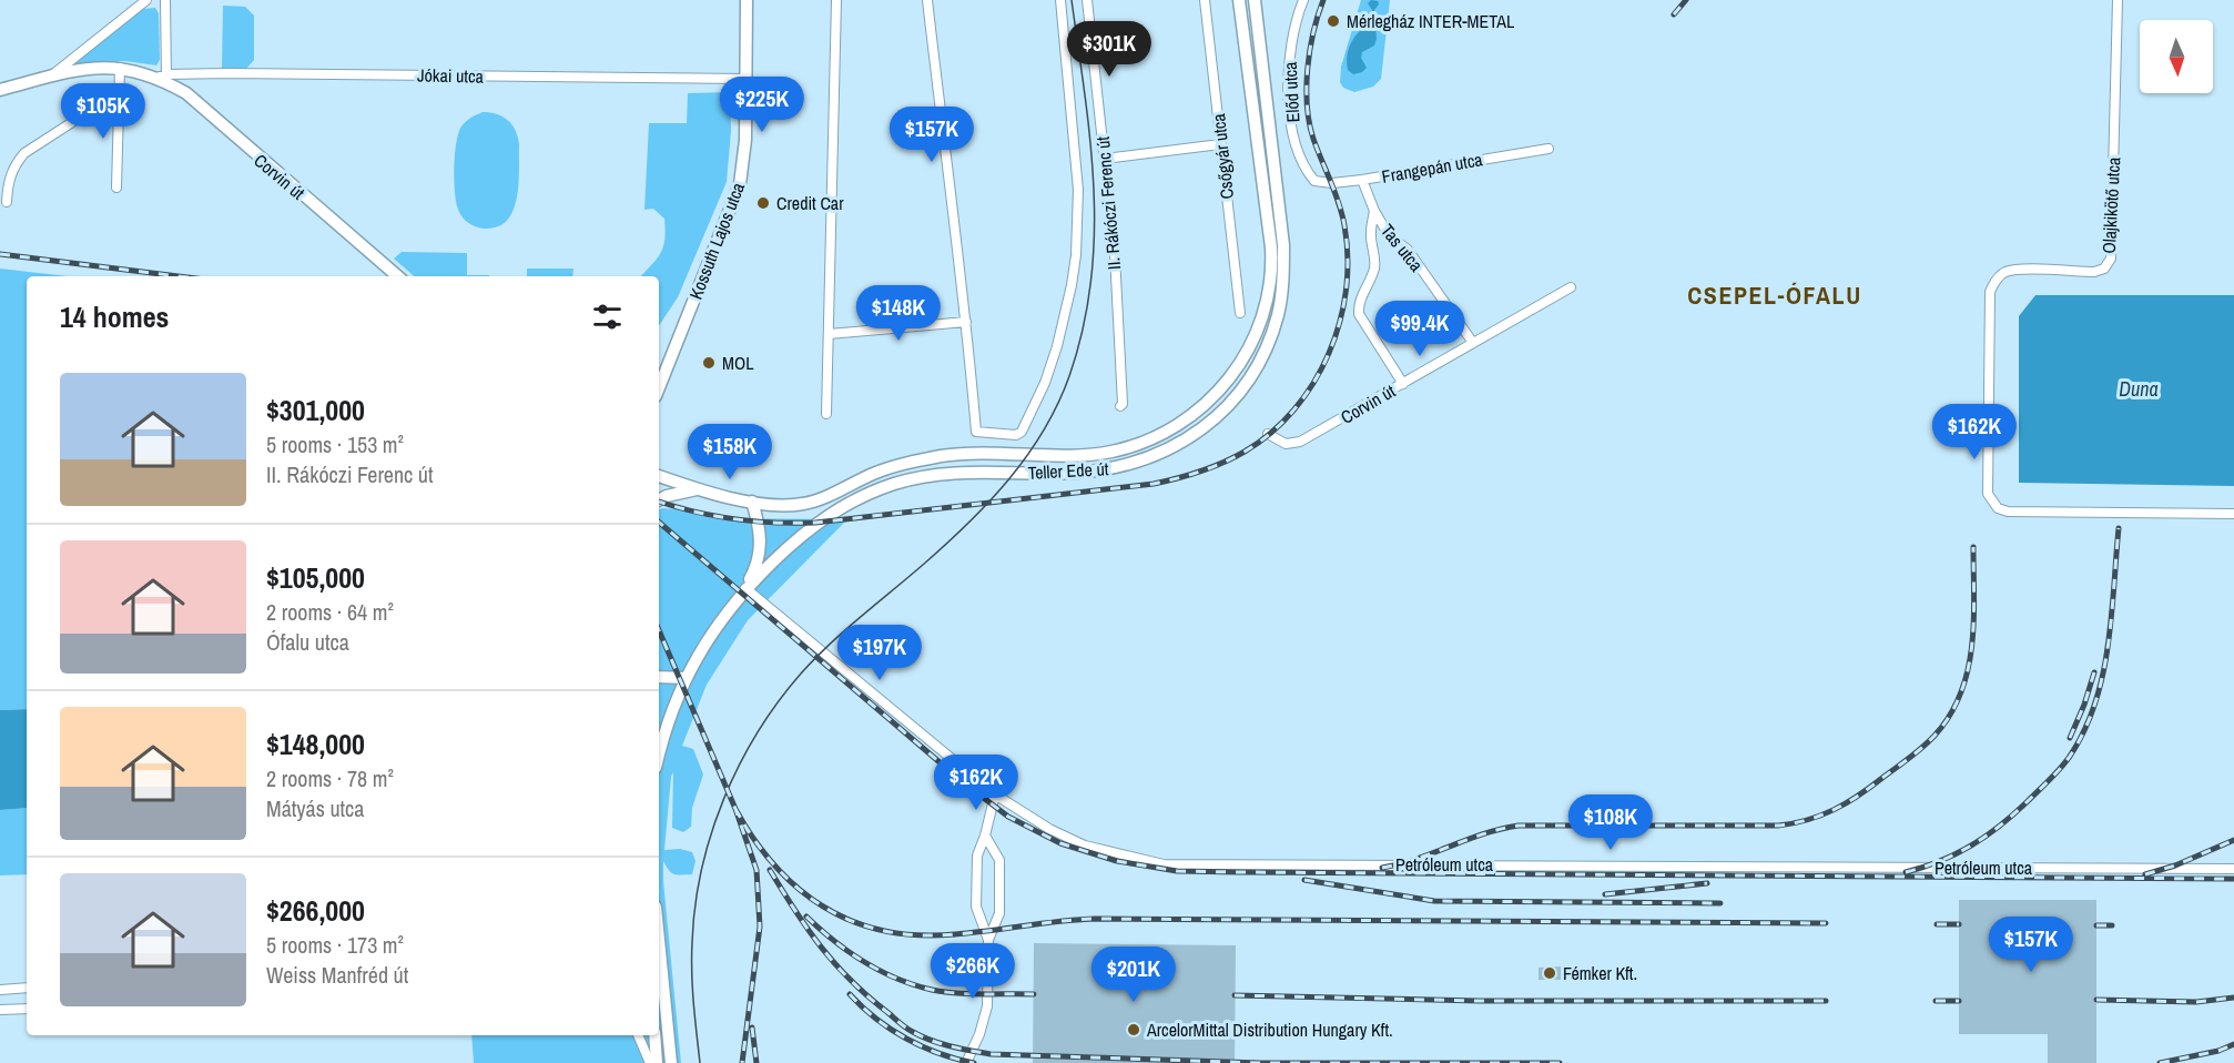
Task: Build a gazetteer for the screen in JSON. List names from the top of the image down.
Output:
{
  "streets": {
    "main road": ["Corvin út", "Kossuth Lajos utca", "Teller Ede út"],
    "street": [
      "Jókai utca",
      "Előd utca",
      "Csőgyár utca",
      "Frangepán utca",
      "II. Rákóczi Ferenc út",
      "Olajkikötő utca",
      "Tas utca",
      "Petróleum utca"
    ]
  },
  "crossings": [
    ["Jókai utca", "Corvin út"],
    ["Jókai utca", "Kossuth Lajos utca"],
    ["Előd utca", "Frangepán utca"],
    ["Frangepán utca", "Tas utca"],
    ["Corvin út", "Tas utca"],
    ["Teller Ede út", "Petróleum utca"]
  ],
  "districts": ["CSEPEL-ÓFALU"],
  "water": ["Duna"],
  "places": [
    "Mérlegház INTER-METAL",
    "Credit Car",
    "MOL",
    "Fémker Kft.",
    "ArcelorMittal Distribution Hungary Kft."
  ],
  "north": "bottom",
  "page": {
    "price": [
      "$301K",
      "$225K",
      "$105K",
      "$157K",
      "$148K",
      "$99.4K",
      "$162K",
      "$158K",
      "$197K",
      "$162K",
      "$108K",
      "$157K",
      "$266K",
      "$201K"
    ],
    "heading": "14 homes",
    "list": [
      {
        "name": "$301,000",
        "note": "5 rooms · 153 m² · II. Rákóczi Ferenc út"
      },
      {
        "name": "$105,000",
        "note": "2 rooms · 64 m² · Ófalu utca"
      },
      {
        "name": "$148,000",
        "note": "2 rooms · 78 m² · Mátyás utca"
      },
      {
        "name": "$266,000",
        "note": "5 rooms · 173 m² · Weiss Manfréd út"
      }
    ]
  }
}
